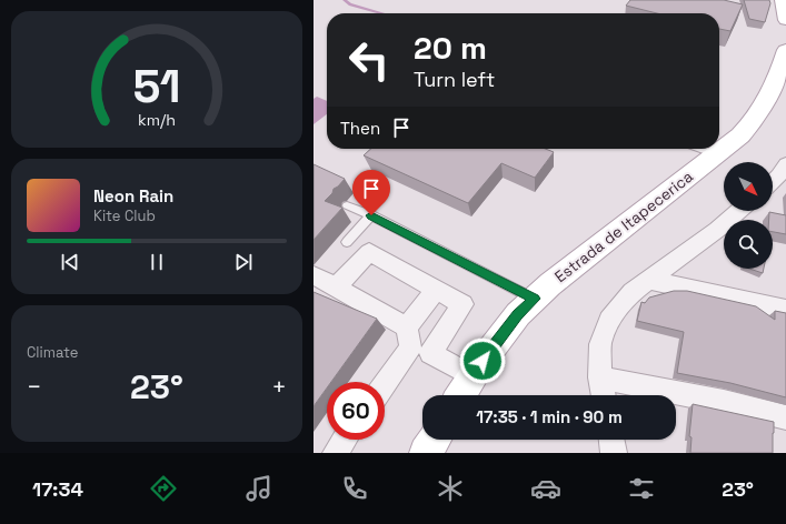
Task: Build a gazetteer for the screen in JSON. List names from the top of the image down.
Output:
{
  "streets": {
    "main road": ["Estrada de Itapecerica"]
  },
  "north": "bottom right",
  "page": {
    "turn": ["20 m", "Turn left"],
    "then": "Then",
    "song": ["Neon Rain", "Kite Club"],
    "tile": "Climate",
    "heat": ["−", "23°", "+"],
    "limit": "60",
    "trip": "17:35 · 1 min · 90 m",
    "tabs": ["17:34", "23°"],
    "gauge": ["51", "km/h"]
  }
}
